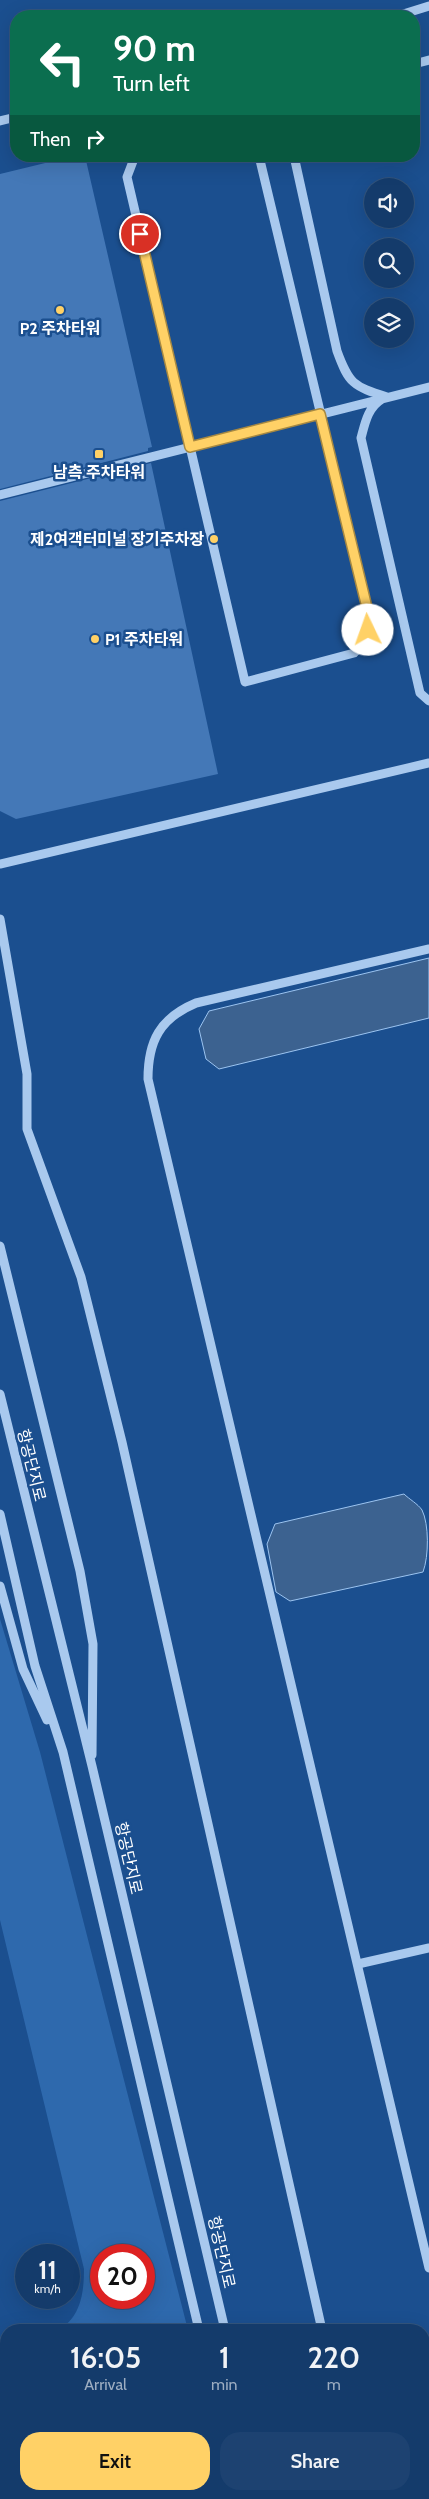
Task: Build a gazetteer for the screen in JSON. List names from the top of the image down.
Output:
{
  "streets": {
    "street": ["항공단지로"]
  },
  "places": {
    "other": ["P2 주차타워", "제2여객터미널 장기주차장", "P1 주차타워"],
    "transit": ["남측 주차타워"]
  },
  "page": {
    "turn": ["90 m", "Turn left"],
    "then": "Then",
    "speed": "11 km/h",
    "limit": "20",
    "eta": [
      "16:05",
      "Arrival",
      "1",
      "min",
      "220",
      "m"
    ],
    "buttons": ["Exit", "Share"]
  }
}
